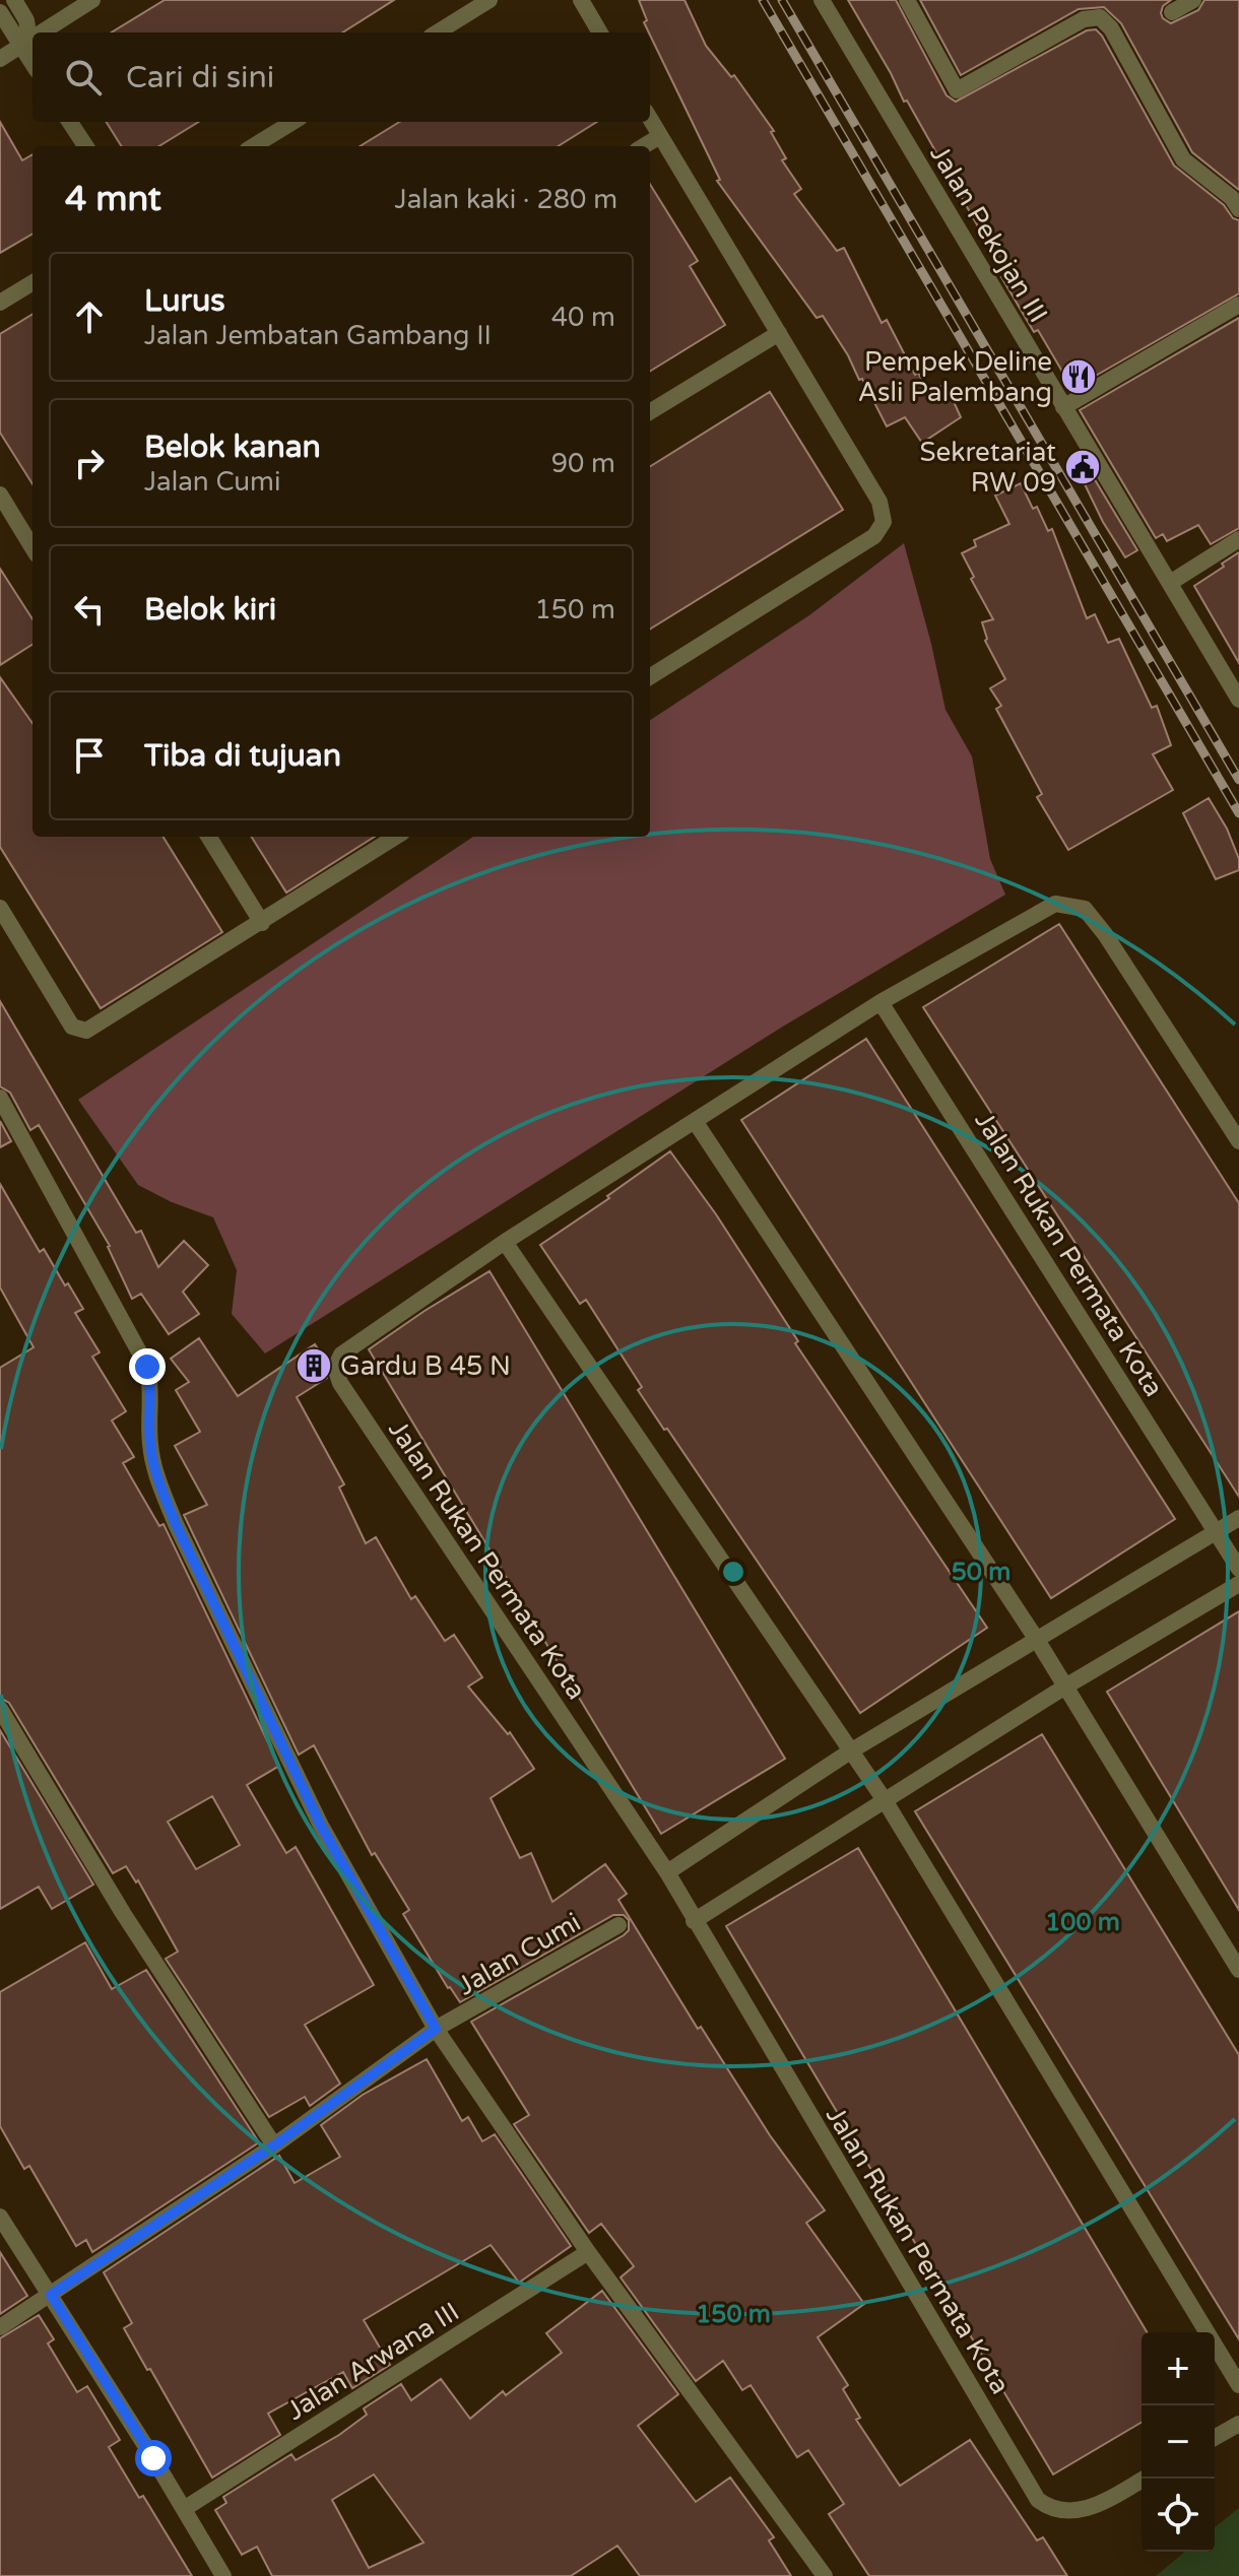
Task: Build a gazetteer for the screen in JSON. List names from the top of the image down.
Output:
{
  "streets": {
    "street": [
      "Jalan Pekojan III",
      "Jalan Rukan Permata Kota",
      "Jalan Cumi",
      "Jalan Arwana III"
    ]
  },
  "places": {
    "restaurant": ["Pempek Deline Asli Palembang"],
    "public building": ["Sekretariat RW 09"],
    "building": ["Gardu B 45 N"]
  },
  "page": {
    "search": "Cari di sini",
    "heading": ["4 mnt", "Jalan kaki · 280 m"],
    "list": [
      ["Lurus", "Jalan Jembatan Gambang II", "40 m"],
      ["Belok kanan", "Jalan Cumi", "90 m"],
      ["Belok kiri", "150 m"],
      "Tiba di tujuan"
    ],
    "map_buttons": ["+", "−"]
  },
  "rings": ["50 m", "100 m", "150 m"]
}
